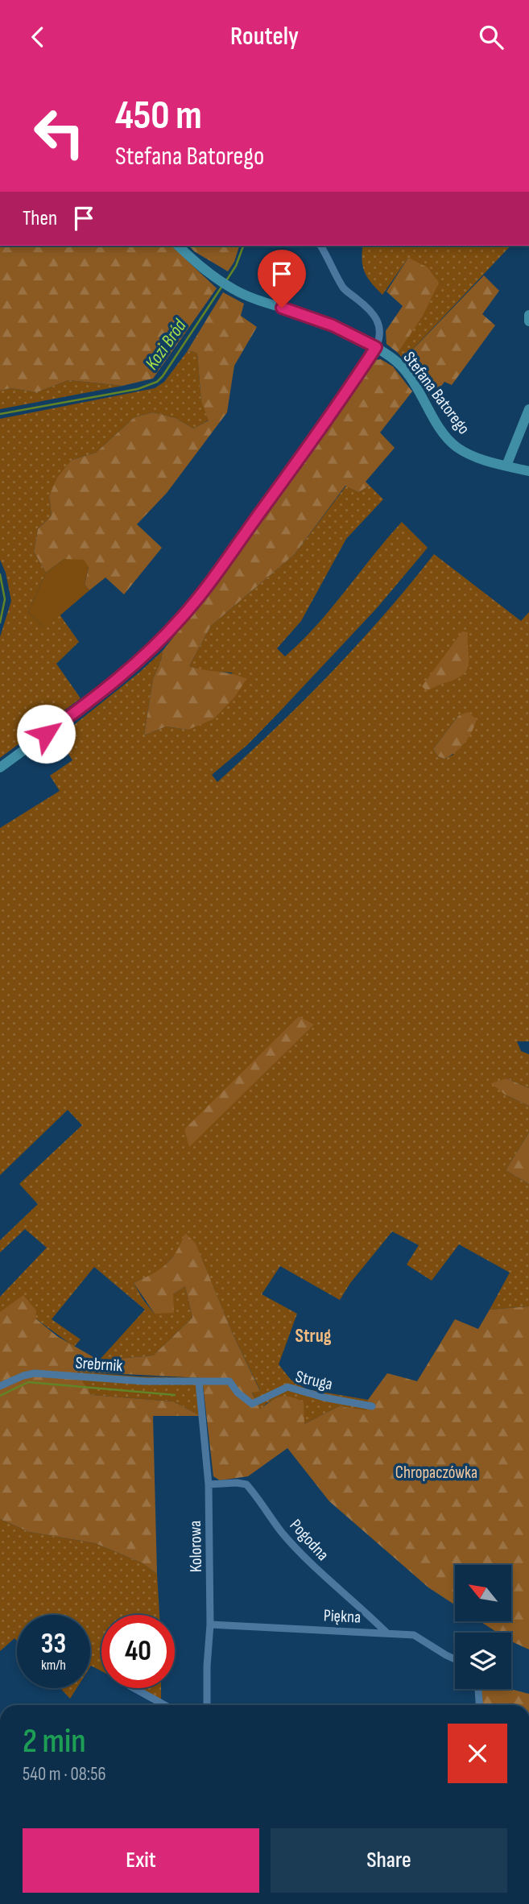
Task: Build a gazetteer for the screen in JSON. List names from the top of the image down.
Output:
{
  "streets": {
    "street": [
      "Stefana Batorego",
      "Srebrnik",
      "Struga",
      "Pogodna",
      "Kolorowa",
      "Piękna"
    ]
  },
  "crossings": [
    ["Srebrnik", "Struga"],
    ["Srebrnik", "Kolorowa"],
    ["Pogodna", "Kolorowa"],
    ["Pogodna", "Piękna"],
    ["Kolorowa", "Piękna"]
  ],
  "districts": ["Strug"],
  "water": ["Kozi Bród"],
  "parks": ["Chropaczówka"],
  "north": "top left",
  "page": {
    "header": "Routely",
    "turn": ["450 m", "Stefana Batorego"],
    "then": "Then",
    "speed": "33 km/h",
    "limit": "40",
    "heading": ["2 min", "540 m · 08:56"],
    "buttons": ["Exit", "Share"]
  }
}
